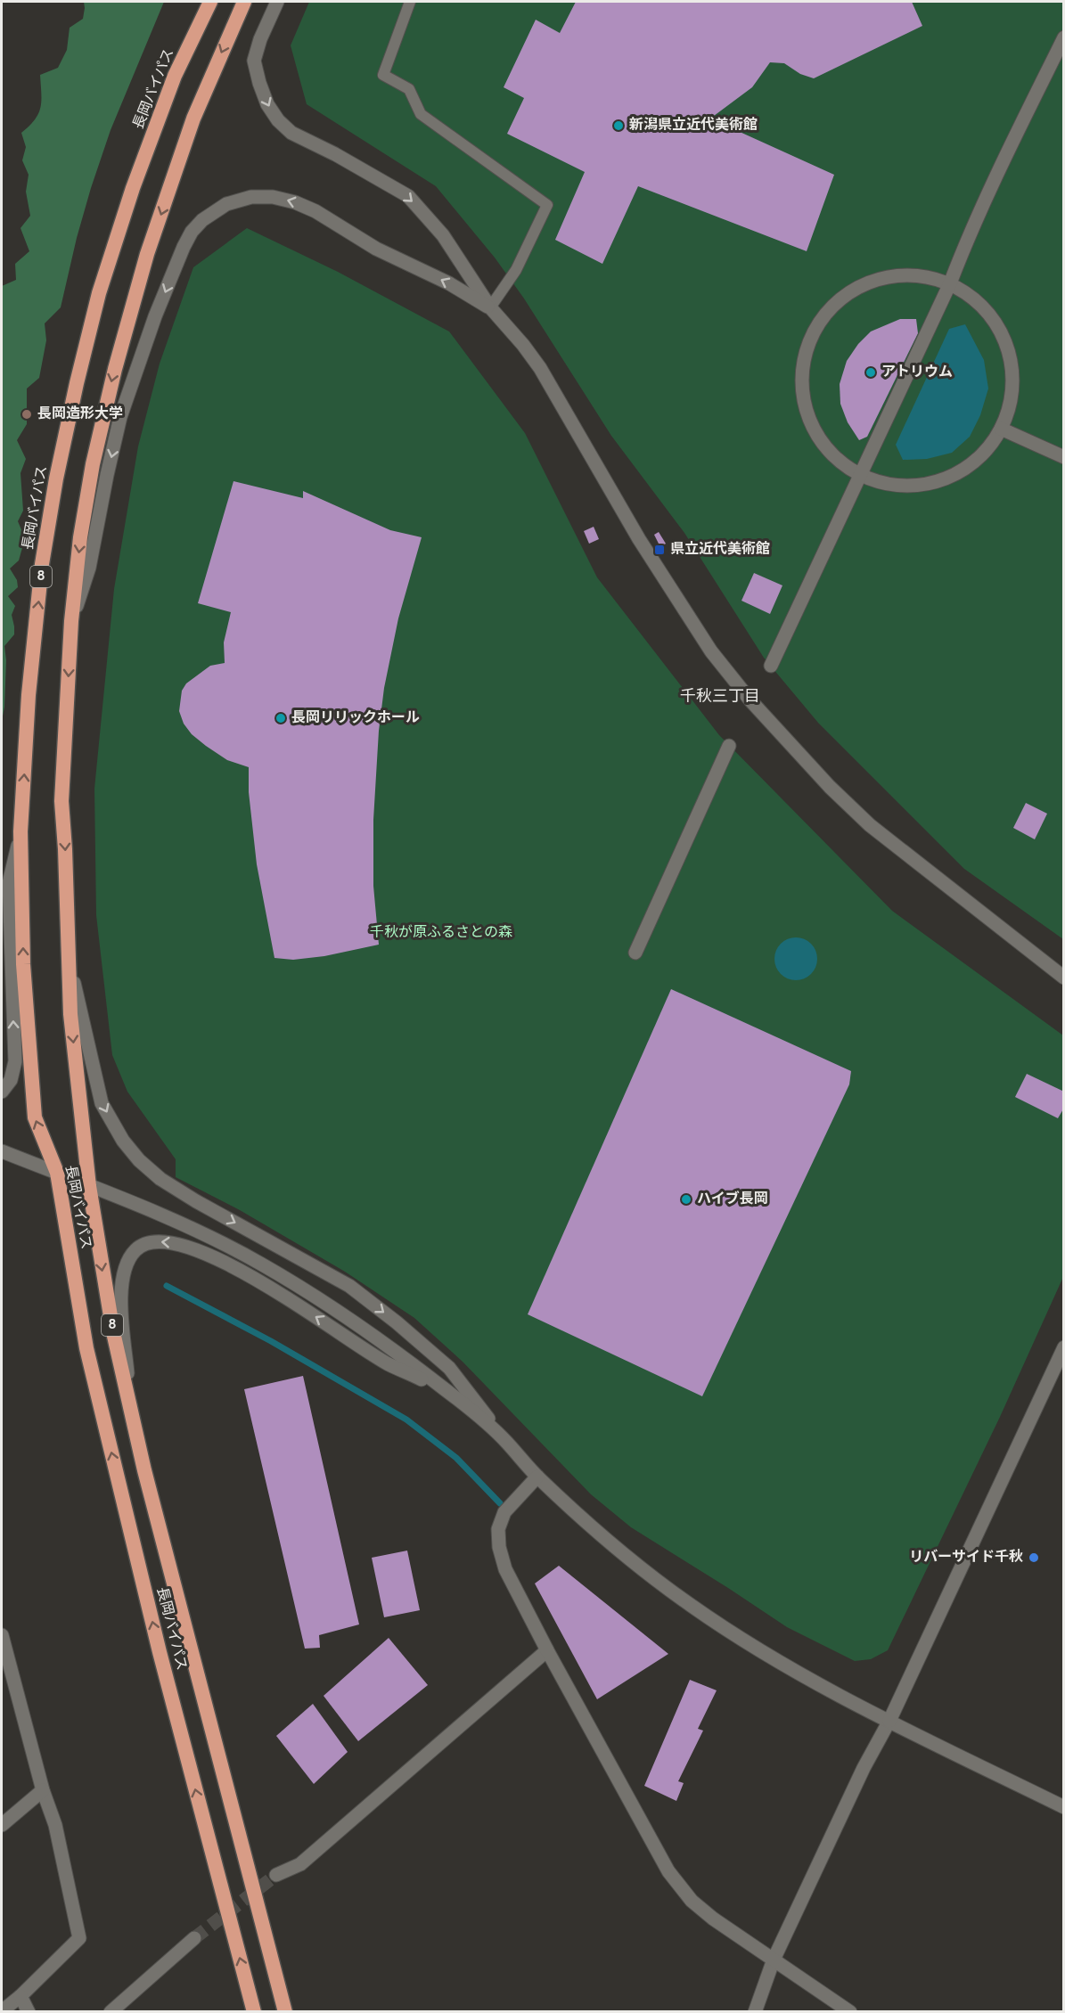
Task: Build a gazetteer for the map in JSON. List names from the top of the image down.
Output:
{
  "streets": {
    "highway": ["長岡バイパス", "8"]
  },
  "districts": ["千秋三丁目"],
  "parks": ["千秋が原ふるさとの森"],
  "places": {
    "other": [
      "新潟県立近代美術館",
      "アトリウム",
      "長岡造形大学",
      "長岡リリックホール",
      "ハイブ長岡",
      "リバーサイド千秋"
    ],
    "transit": ["県立近代美術館"]
  }
}
